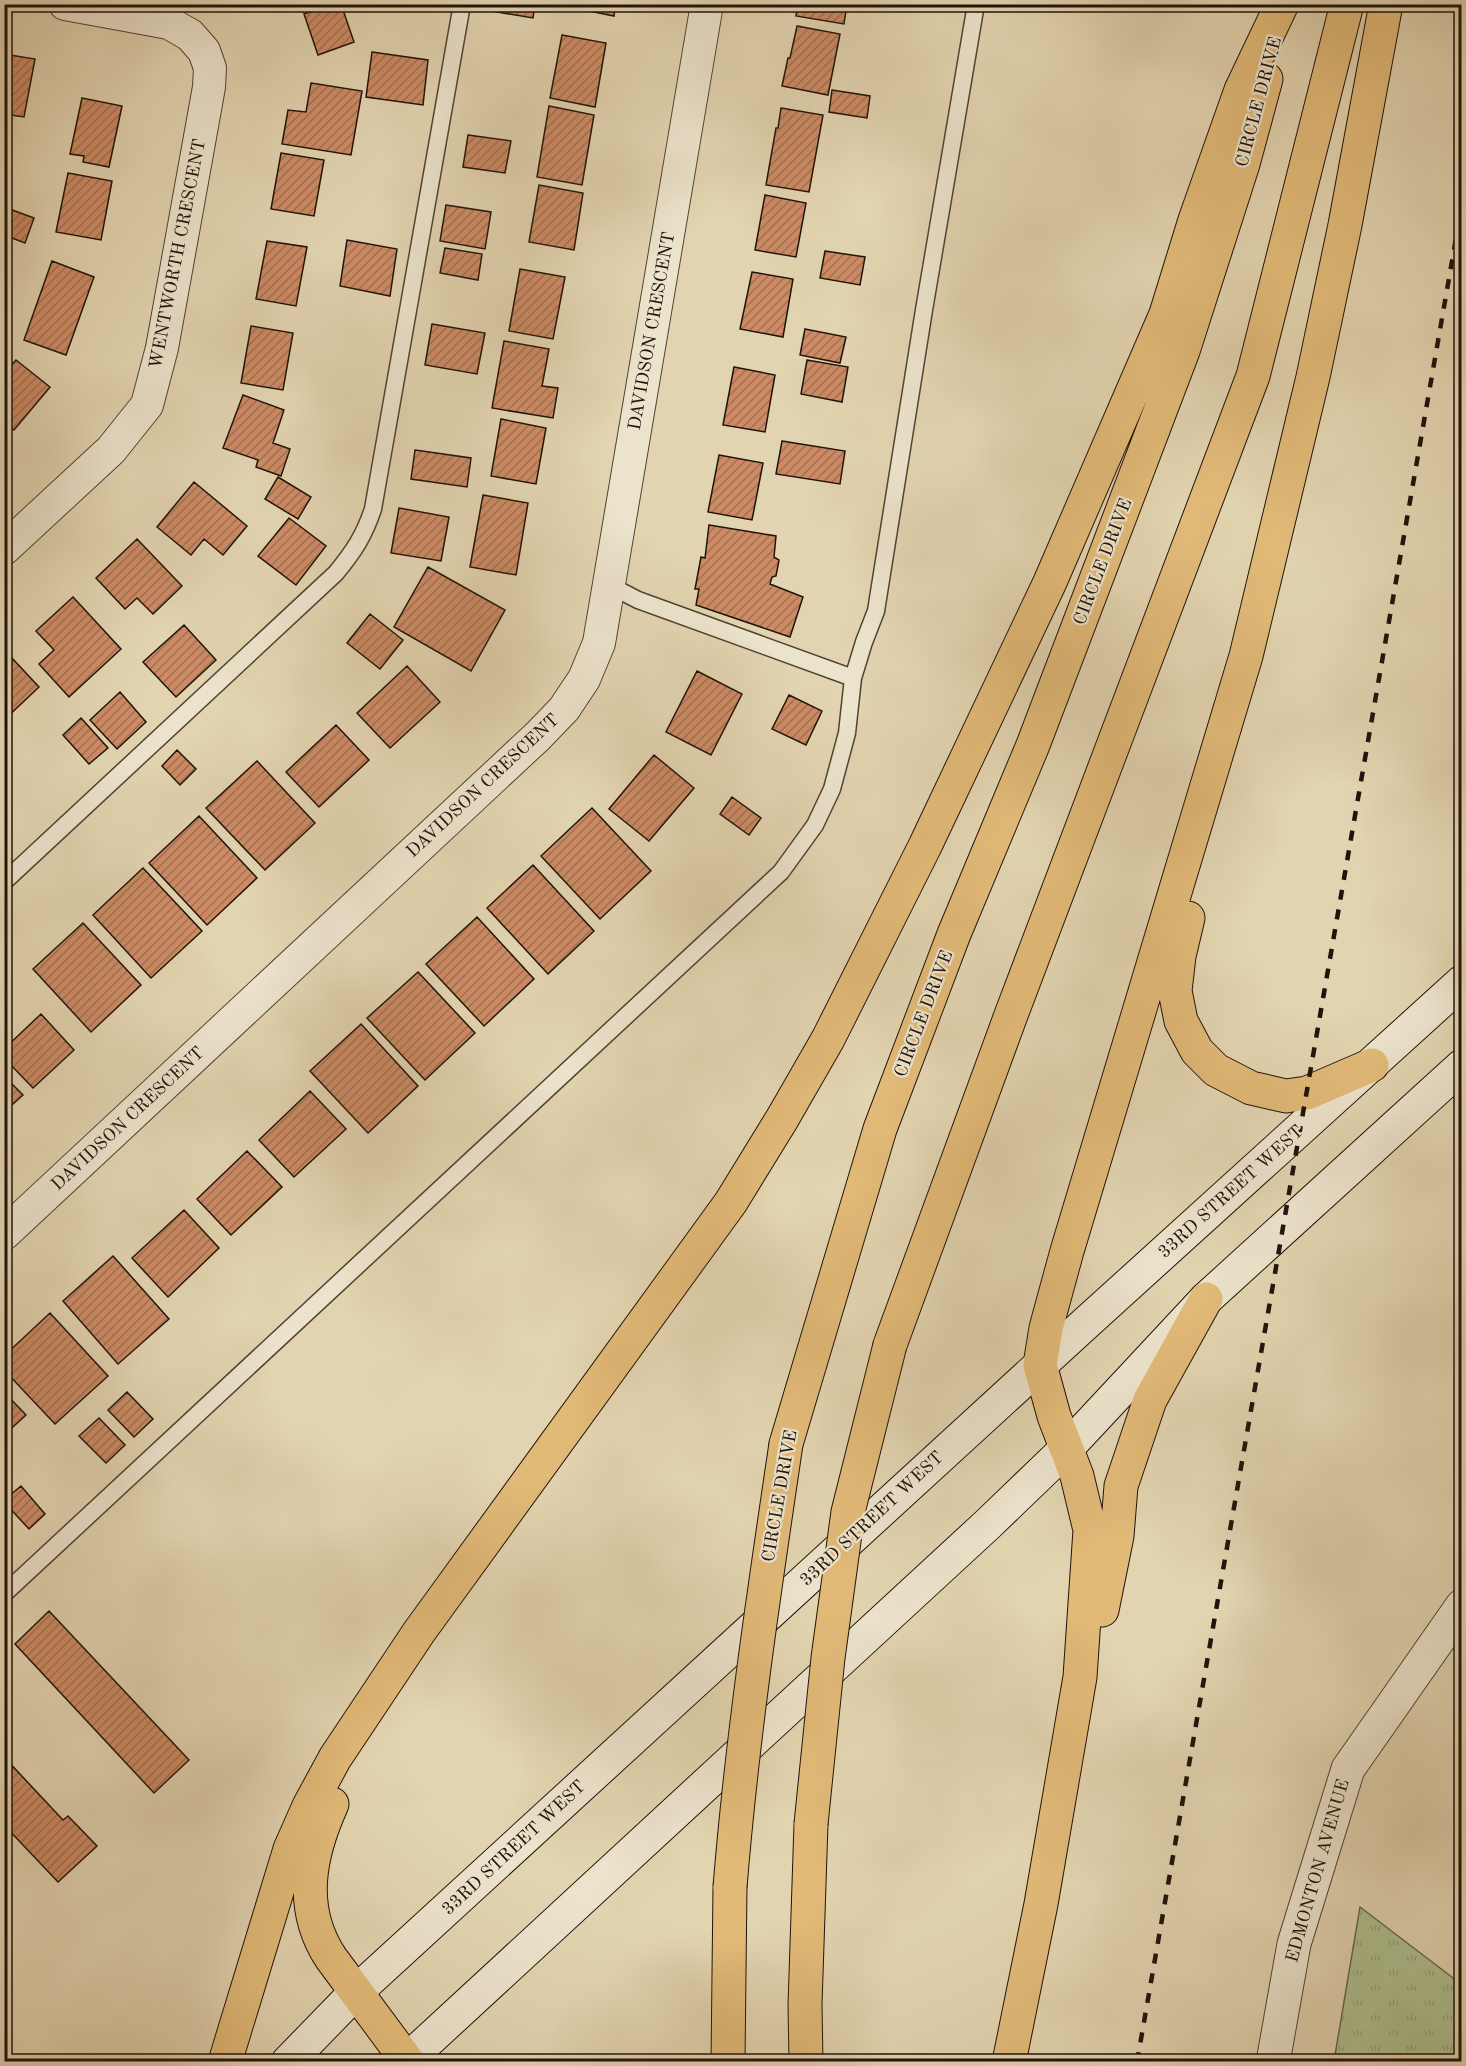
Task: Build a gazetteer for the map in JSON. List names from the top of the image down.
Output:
{
  "streets": {
    "highway": ["CIRCLE DRIVE"],
    "main road": ["33RD STREET WEST", "EDMONTON AVENUE"],
    "street": ["WENTWORTH CRESCENT", "DAVIDSON CRESCENT"]
  }
}
